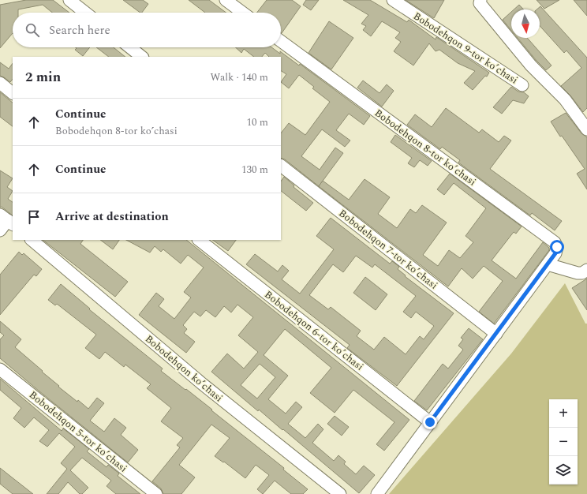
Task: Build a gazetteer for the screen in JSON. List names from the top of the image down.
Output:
{
  "streets": {
    "street": [
      "Bobodehqon 9-tor koʼchasi",
      "Bobodehqon 8-tor koʼchasi",
      "Bobodehqon 7-tor koʼchasi",
      "Bobodehqon 6-tor koʼchasi",
      "Bobodehqon koʼchasi",
      "Bobodehqon 5-tor koʼchasi"
    ]
  },
  "crossings": [
    ["Bobodehqon 8-tor koʼchasi", "Bobodehqon 7-tor koʼchasi"],
    ["Bobodehqon 8-tor koʼchasi", "Bobodehqon 6-tor koʼchasi"]
  ],
  "north": "bottom",
  "page": {
    "search": "Search here",
    "heading": ["2 min", "Walk · 140 m"],
    "list": [
      ["Continue", "Bobodehqon 8-tor koʼchasi", "10 m"],
      ["Continue", "130 m"],
      "Arrive at destination"
    ],
    "map_buttons": ["+", "−"]
  }
}
